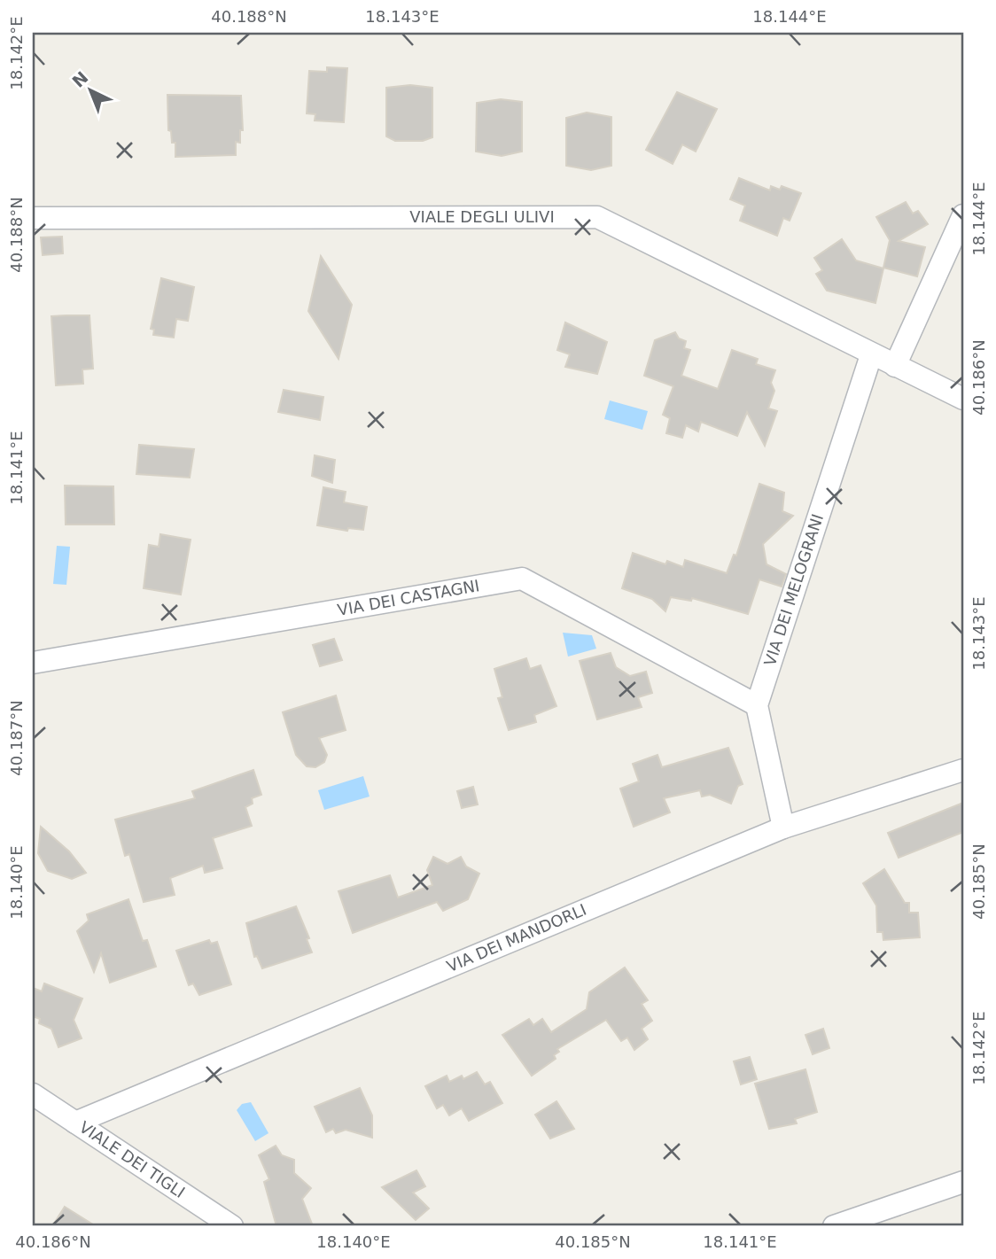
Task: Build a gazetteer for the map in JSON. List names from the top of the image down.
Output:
{
  "streets": {
    "street": [
      "VIALE DEGLI ULIVI",
      "VIA DEI MELOGRANI",
      "VIA DEI CASTAGNI",
      "VIA DEI MANDORLI",
      "VIALE DEI TIGLI"
    ]
  },
  "crossings": [
    ["VIALE DEGLI ULIVI", "VIA DEI MELOGRANI"],
    ["VIA DEI MELOGRANI", "VIA DEI CASTAGNI"],
    ["VIA DEI MANDORLI", "VIALE DEI TIGLI"]
  ],
  "north": "top left",
  "coordinates": [
    "40.188°N",
    "18.143°E",
    "18.144°E",
    "18.142°E",
    "40.186°N",
    "18.141°E",
    "40.187°N",
    "40.185°N",
    "18.140°E"
  ]
}
